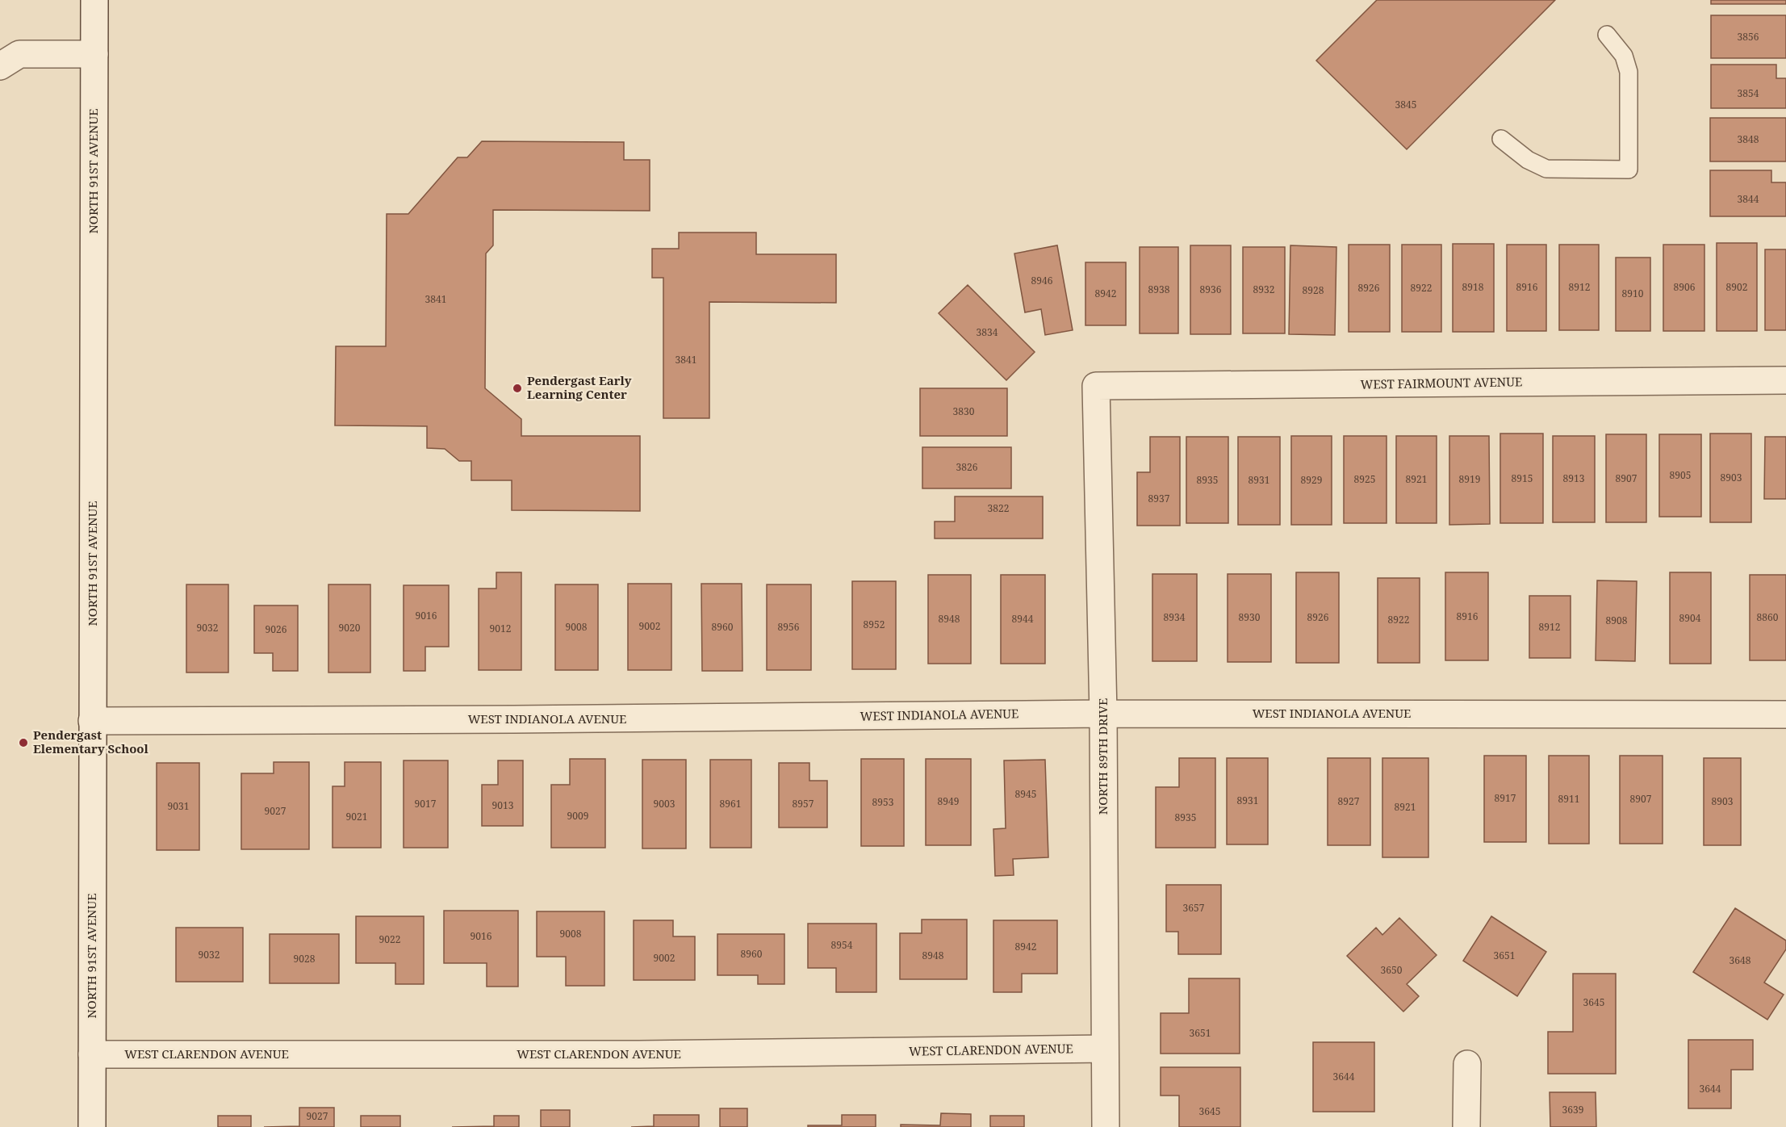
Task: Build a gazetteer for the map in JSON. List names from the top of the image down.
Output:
{
  "streets": {
    "street": [
      "NORTH 91ST AVENUE",
      "WEST FAIRMOUNT AVENUE",
      "WEST INDIANOLA AVENUE",
      "NORTH 89TH DRIVE",
      "WEST CLARENDON AVENUE"
    ]
  },
  "crossings": [
    ["NORTH 91ST AVENUE", "WEST INDIANOLA AVENUE"],
    ["NORTH 91ST AVENUE", "WEST CLARENDON AVENUE"],
    ["WEST FAIRMOUNT AVENUE", "NORTH 89TH DRIVE"],
    ["WEST INDIANOLA AVENUE", "NORTH 89TH DRIVE"],
    ["NORTH 89TH DRIVE", "WEST CLARENDON AVENUE"]
  ],
  "places": ["Pendergast Early Learning Center", "Pendergast Elementary School"],
  "house_numbers": [
    "3856",
    "3854",
    "3845",
    "3848",
    "3844",
    "8946",
    "8918",
    "8916",
    "8912",
    "8906",
    "8902",
    "8926",
    "8922",
    "8938",
    "8936",
    "8932",
    "8928",
    "8942",
    "8910",
    "3841",
    "3834",
    "3841",
    "3830",
    "3826",
    "8905",
    "8903",
    "8915",
    "8913",
    "8907",
    "8925",
    "8921",
    "8919",
    "8935",
    "8931",
    "8929",
    "8937",
    "3822",
    "9016",
    "8916",
    "8934",
    "8930",
    "8926",
    "8860",
    "8904",
    "8948",
    "8944",
    "8922",
    "8908",
    "8952",
    "9002",
    "9008",
    "8960",
    "8956",
    "8912",
    "9032",
    "9020",
    "9012",
    "9026",
    "8945",
    "8917",
    "8911",
    "8907",
    "8931",
    "8949",
    "8927",
    "8903",
    "8953",
    "9017",
    "9003",
    "8961",
    "8957",
    "9013",
    "9031",
    "8921",
    "9027",
    "9009",
    "9021",
    "8935",
    "3657",
    "9008",
    "9016",
    "9022",
    "8954",
    "8942",
    "8960",
    "9032",
    "8948",
    "3651",
    "9002",
    "9028",
    "3648",
    "3650",
    "3645",
    "3651",
    "3644",
    "3644",
    "3639",
    "3645",
    "9027"
  ]
}
